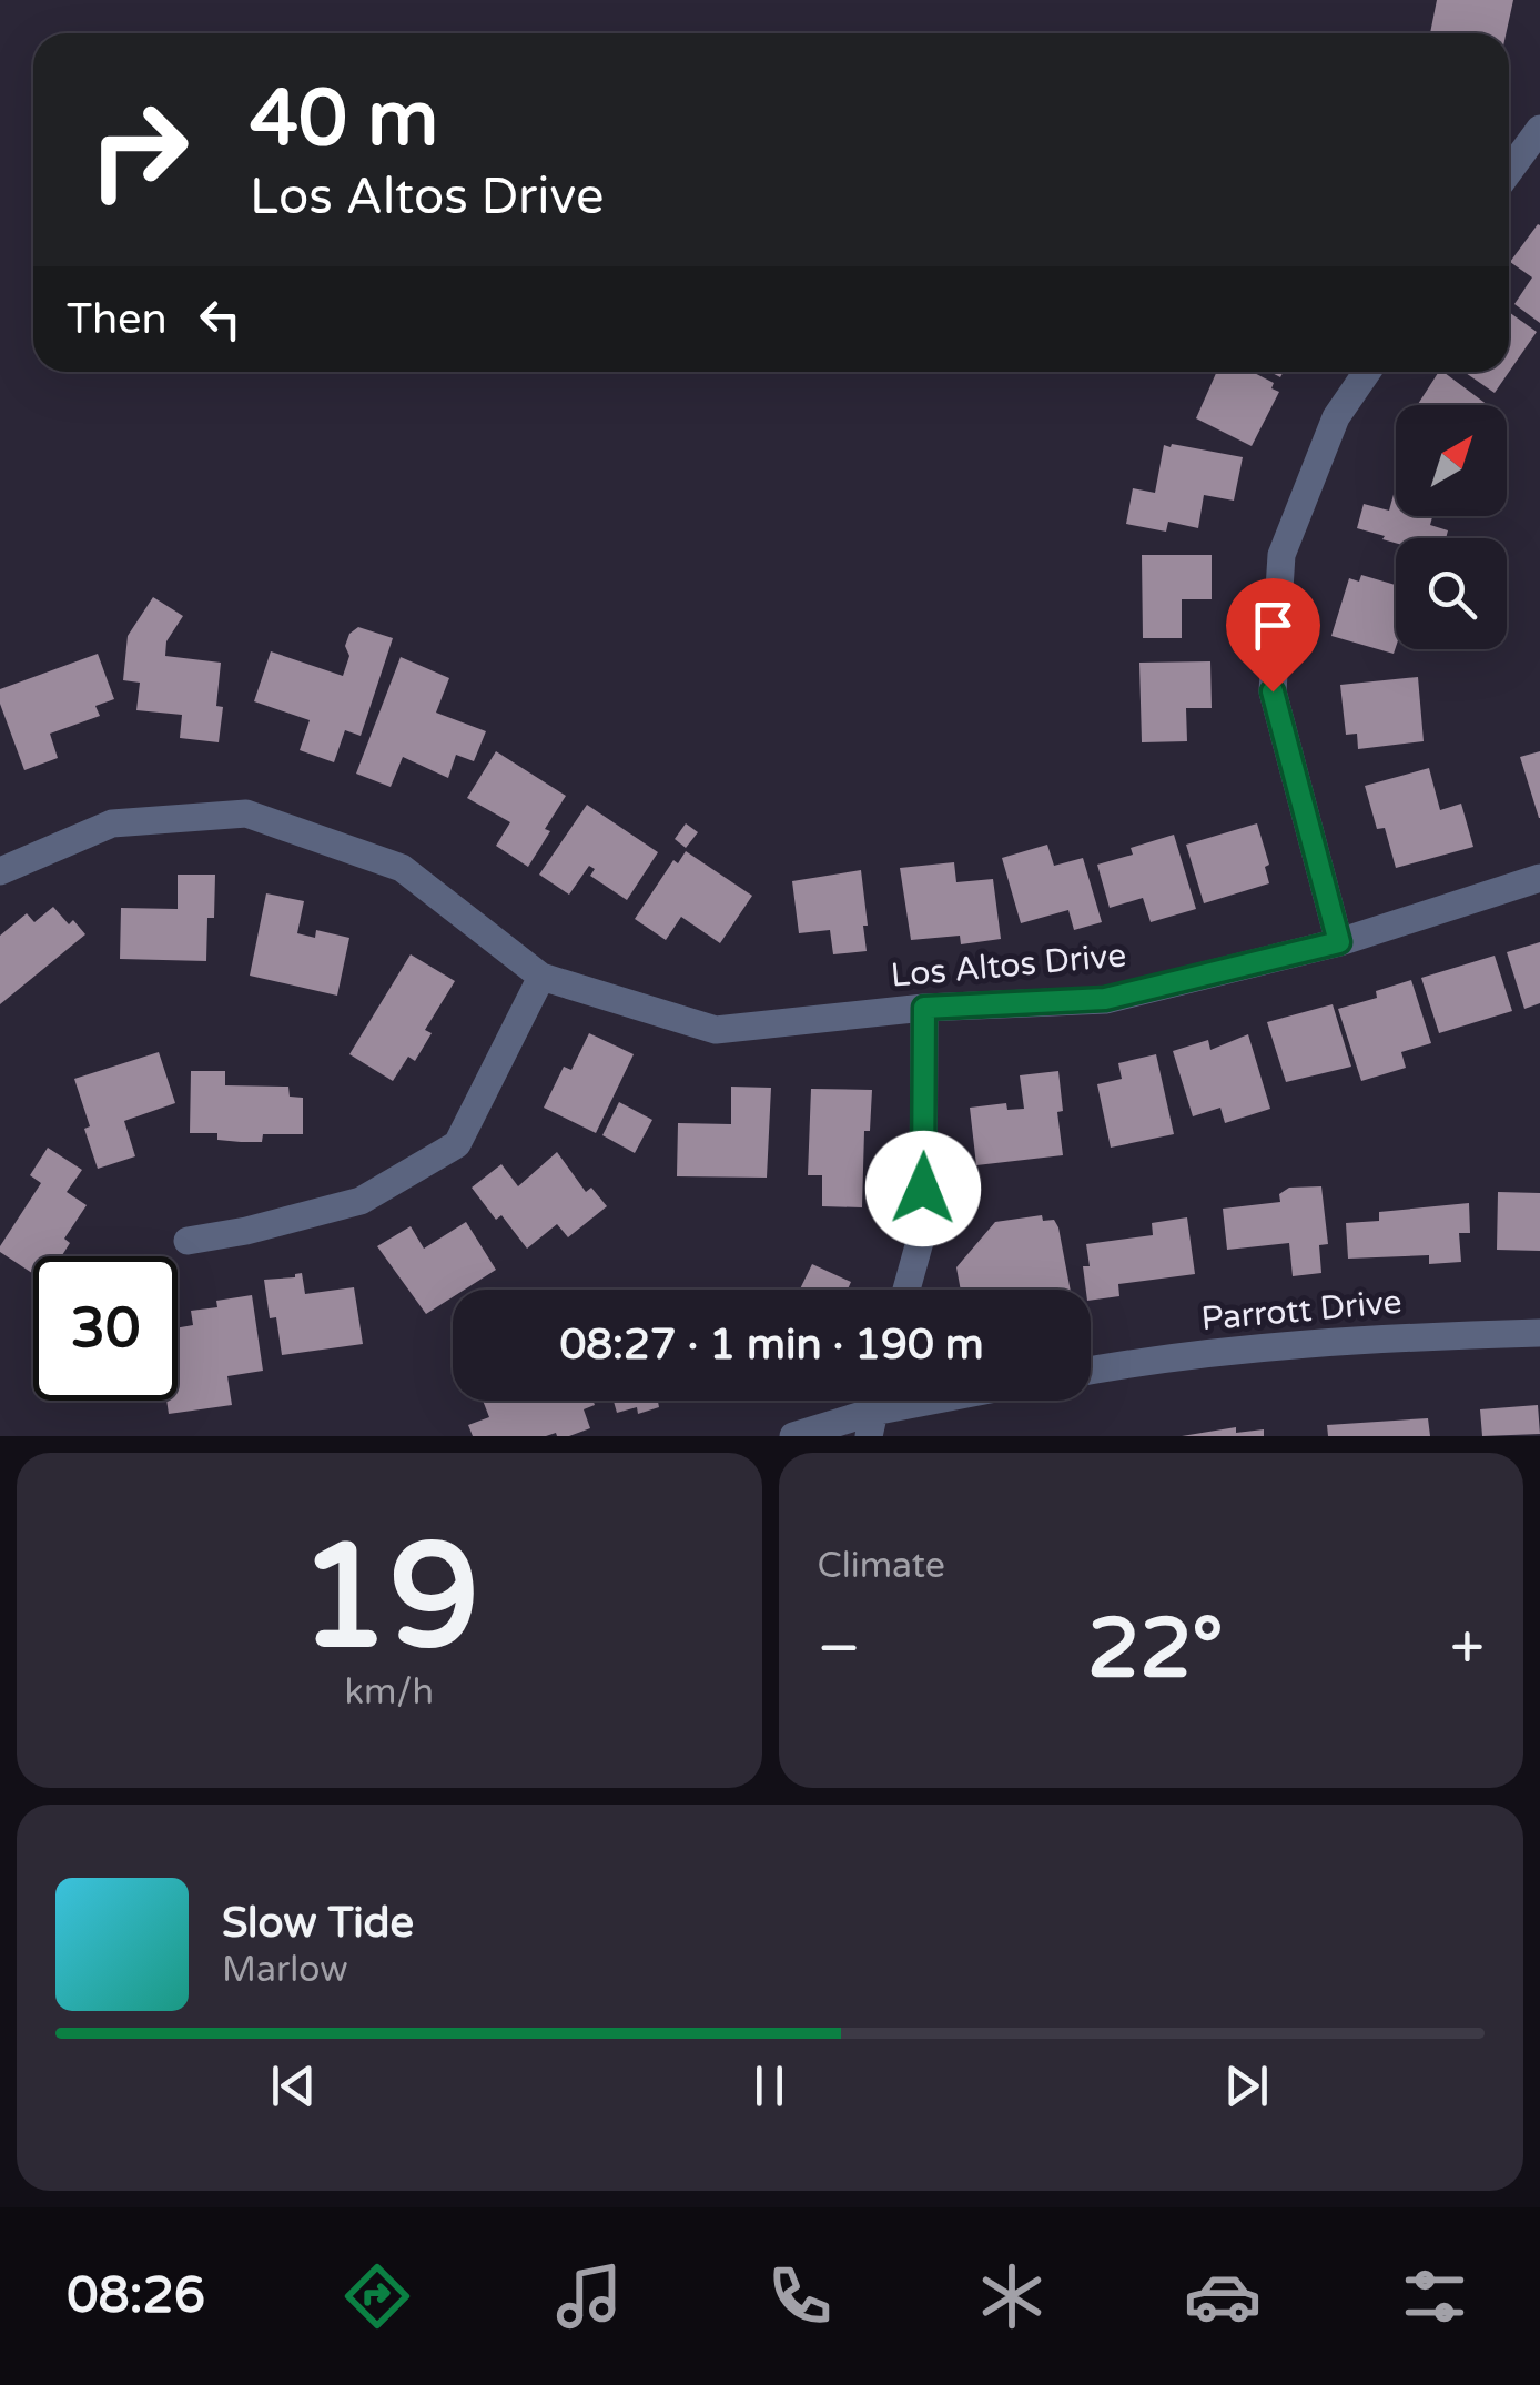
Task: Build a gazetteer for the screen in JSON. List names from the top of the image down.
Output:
{
  "streets": {
    "street": ["Los Altos Drive", "Parrott Drive"]
  },
  "north": "top right",
  "page": {
    "turn": ["40 m", "Los Altos Drive"],
    "then": "Then",
    "limit": "30",
    "trip": "08:27 · 1 min · 190 m",
    "tile": [
      ["19", "km/h"],
      "Climate"
    ],
    "heat": ["−", "22°", "+"],
    "song": ["Slow Tide", "Marlow"],
    "tabs": "08:26"
  }
}
